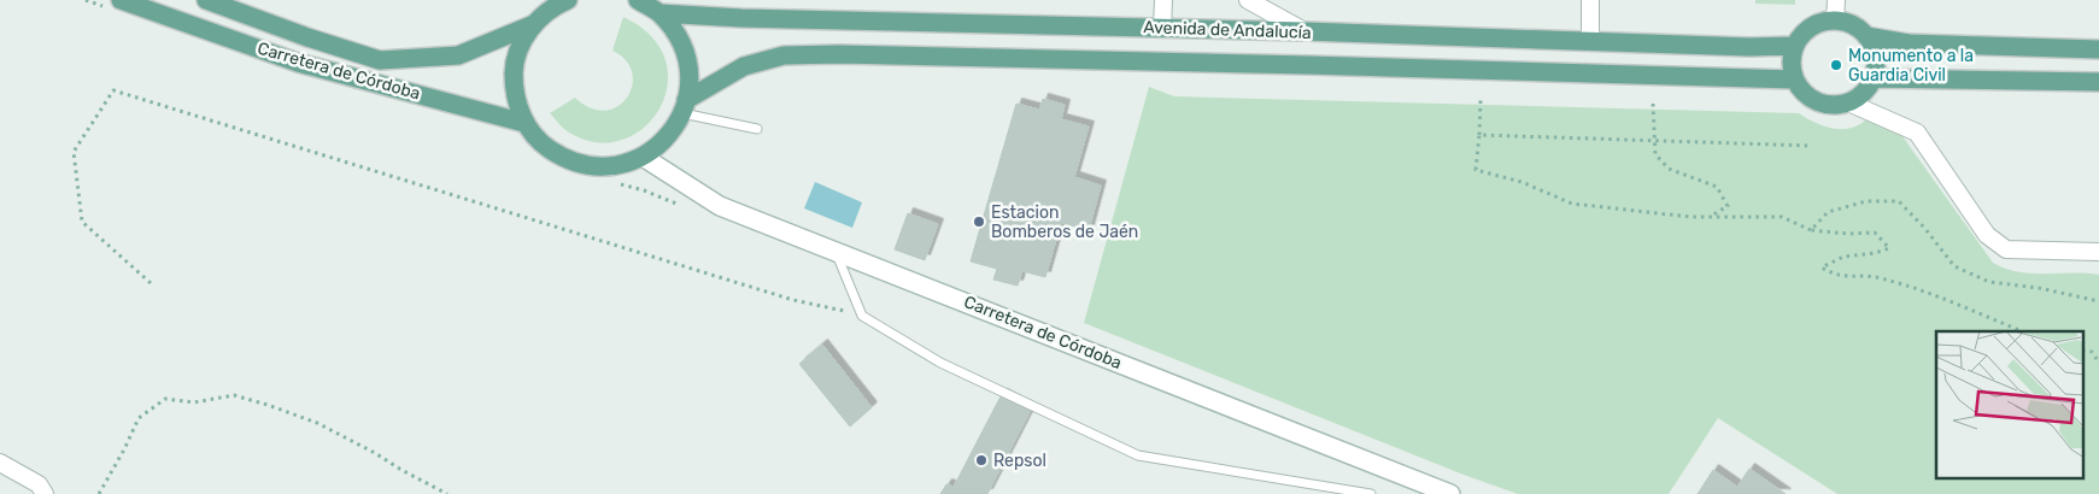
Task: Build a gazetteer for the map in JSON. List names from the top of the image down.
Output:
{
  "streets": {
    "main road": ["Avenida de Andalucía", "Carretera de Córdoba"]
  },
  "places": ["Monumento a la Guardia Civil", "Estacion Bomberos de Jaén", "Repsol"]
}
